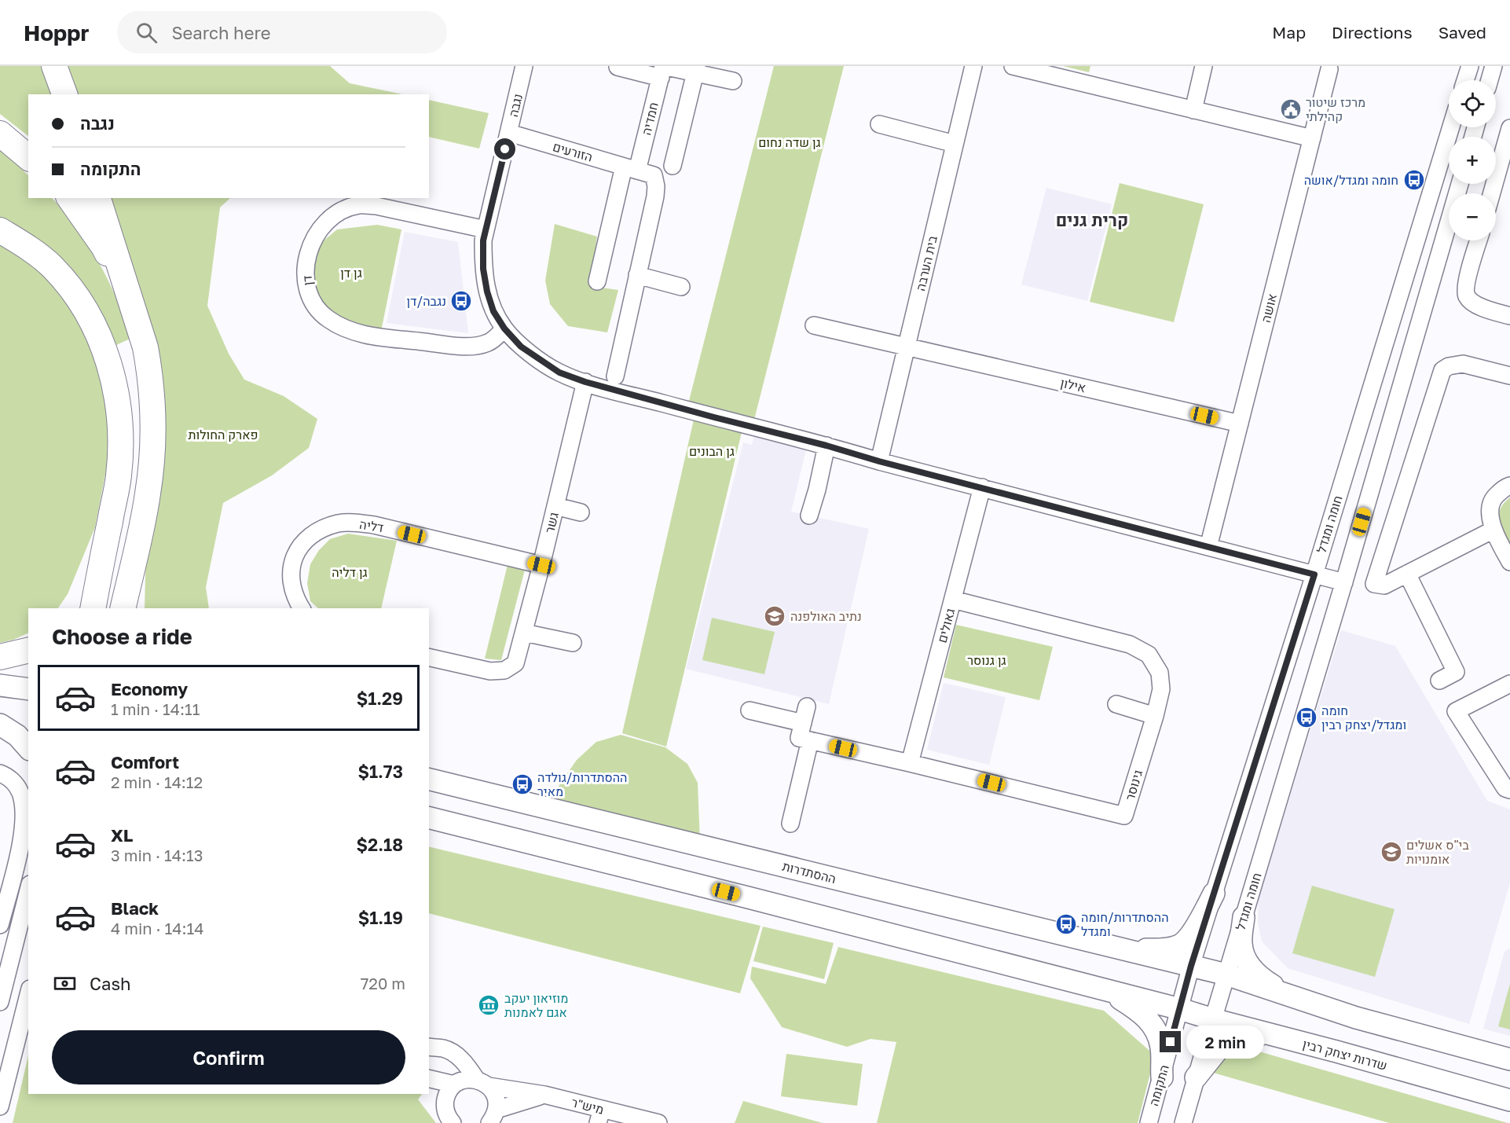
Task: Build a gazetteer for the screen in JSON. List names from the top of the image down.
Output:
{
  "streets": {
    "main road": ["ההסתדרות", "שדרות יצחק רבין"],
    "street": [
      "נגבה",
      "חמדיה",
      "הזורעים",
      "בית הערבה",
      "דן",
      "אושה",
      "אילון",
      "גשר",
      "חומה ומגדל",
      "דליה",
      "גאולים",
      "גינוסר",
      "התקומה",
      "מיש\"ר"
    ]
  },
  "crossings": [
    ["נגבה", "הזורעים"],
    ["נגבה", "בית הערבה"],
    ["נגבה", "דן"],
    ["נגבה", "אושה"],
    ["נגבה", "גשר"],
    ["נגבה", "חומה ומגדל"],
    ["נגבה", "גאולים"],
    ["חמדיה", "הזורעים"],
    ["בית הערבה", "אילון"],
    ["אושה", "אילון"],
    ["גשר", "דליה"],
    ["חומה ומגדל", "ההסתדרות"],
    ["חומה ומגדל", "התקומה"],
    ["גאולים", "גינוסר"],
    ["ההסתדרות", "התקומה"],
    ["שדרות יצחק רבין", "התקומה"]
  ],
  "districts": ["קרית גנים"],
  "parks": [
    "גן שדה נחום",
    "גן דן",
    "פארק החולות",
    "גן הבונים",
    "גן דליה",
    "גן גנוסר"
  ],
  "places": {
    "public building": ["מרכז שיטור קהילתי"],
    "bus stop": [
      "חומה ומגדל/אושה",
      "נגבה/דן",
      "חומה ומגדל/יצחק רבין",
      "ההסתדרות/גולדה מאיר",
      "ההסתדרות/חומה ומגדל"
    ],
    "school or university": ["נתיב האולפנה", "בי\"ס אשלים אומנויות"],
    "museum": ["מוזיאון יעקב אגם לאמנות"]
  },
  "page": {
    "header": "Hoppr",
    "search": "Search here",
    "nav": ["Map", "Directions", "Saved"],
    "map_buttons": ["+", "−"],
    "banner": ["נגבה", "התקומה"],
    "heading": "Choose a ride",
    "list": [
      {
        "name": "Economy",
        "note": "1 min · 14:11",
        "value": "$1.29"
      },
      {
        "name": "Comfort",
        "note": "2 min · 14:12",
        "value": "$1.73"
      },
      {
        "name": "XL",
        "note": "3 min · 14:13",
        "value": "$2.18"
      },
      {
        "name": "Black",
        "note": "4 min · 14:14",
        "value": "$1.19"
      }
    ],
    "pay": ["Cash", "720 m"],
    "buttons": "Confirm",
    "bubble": "2 min"
  }
}
